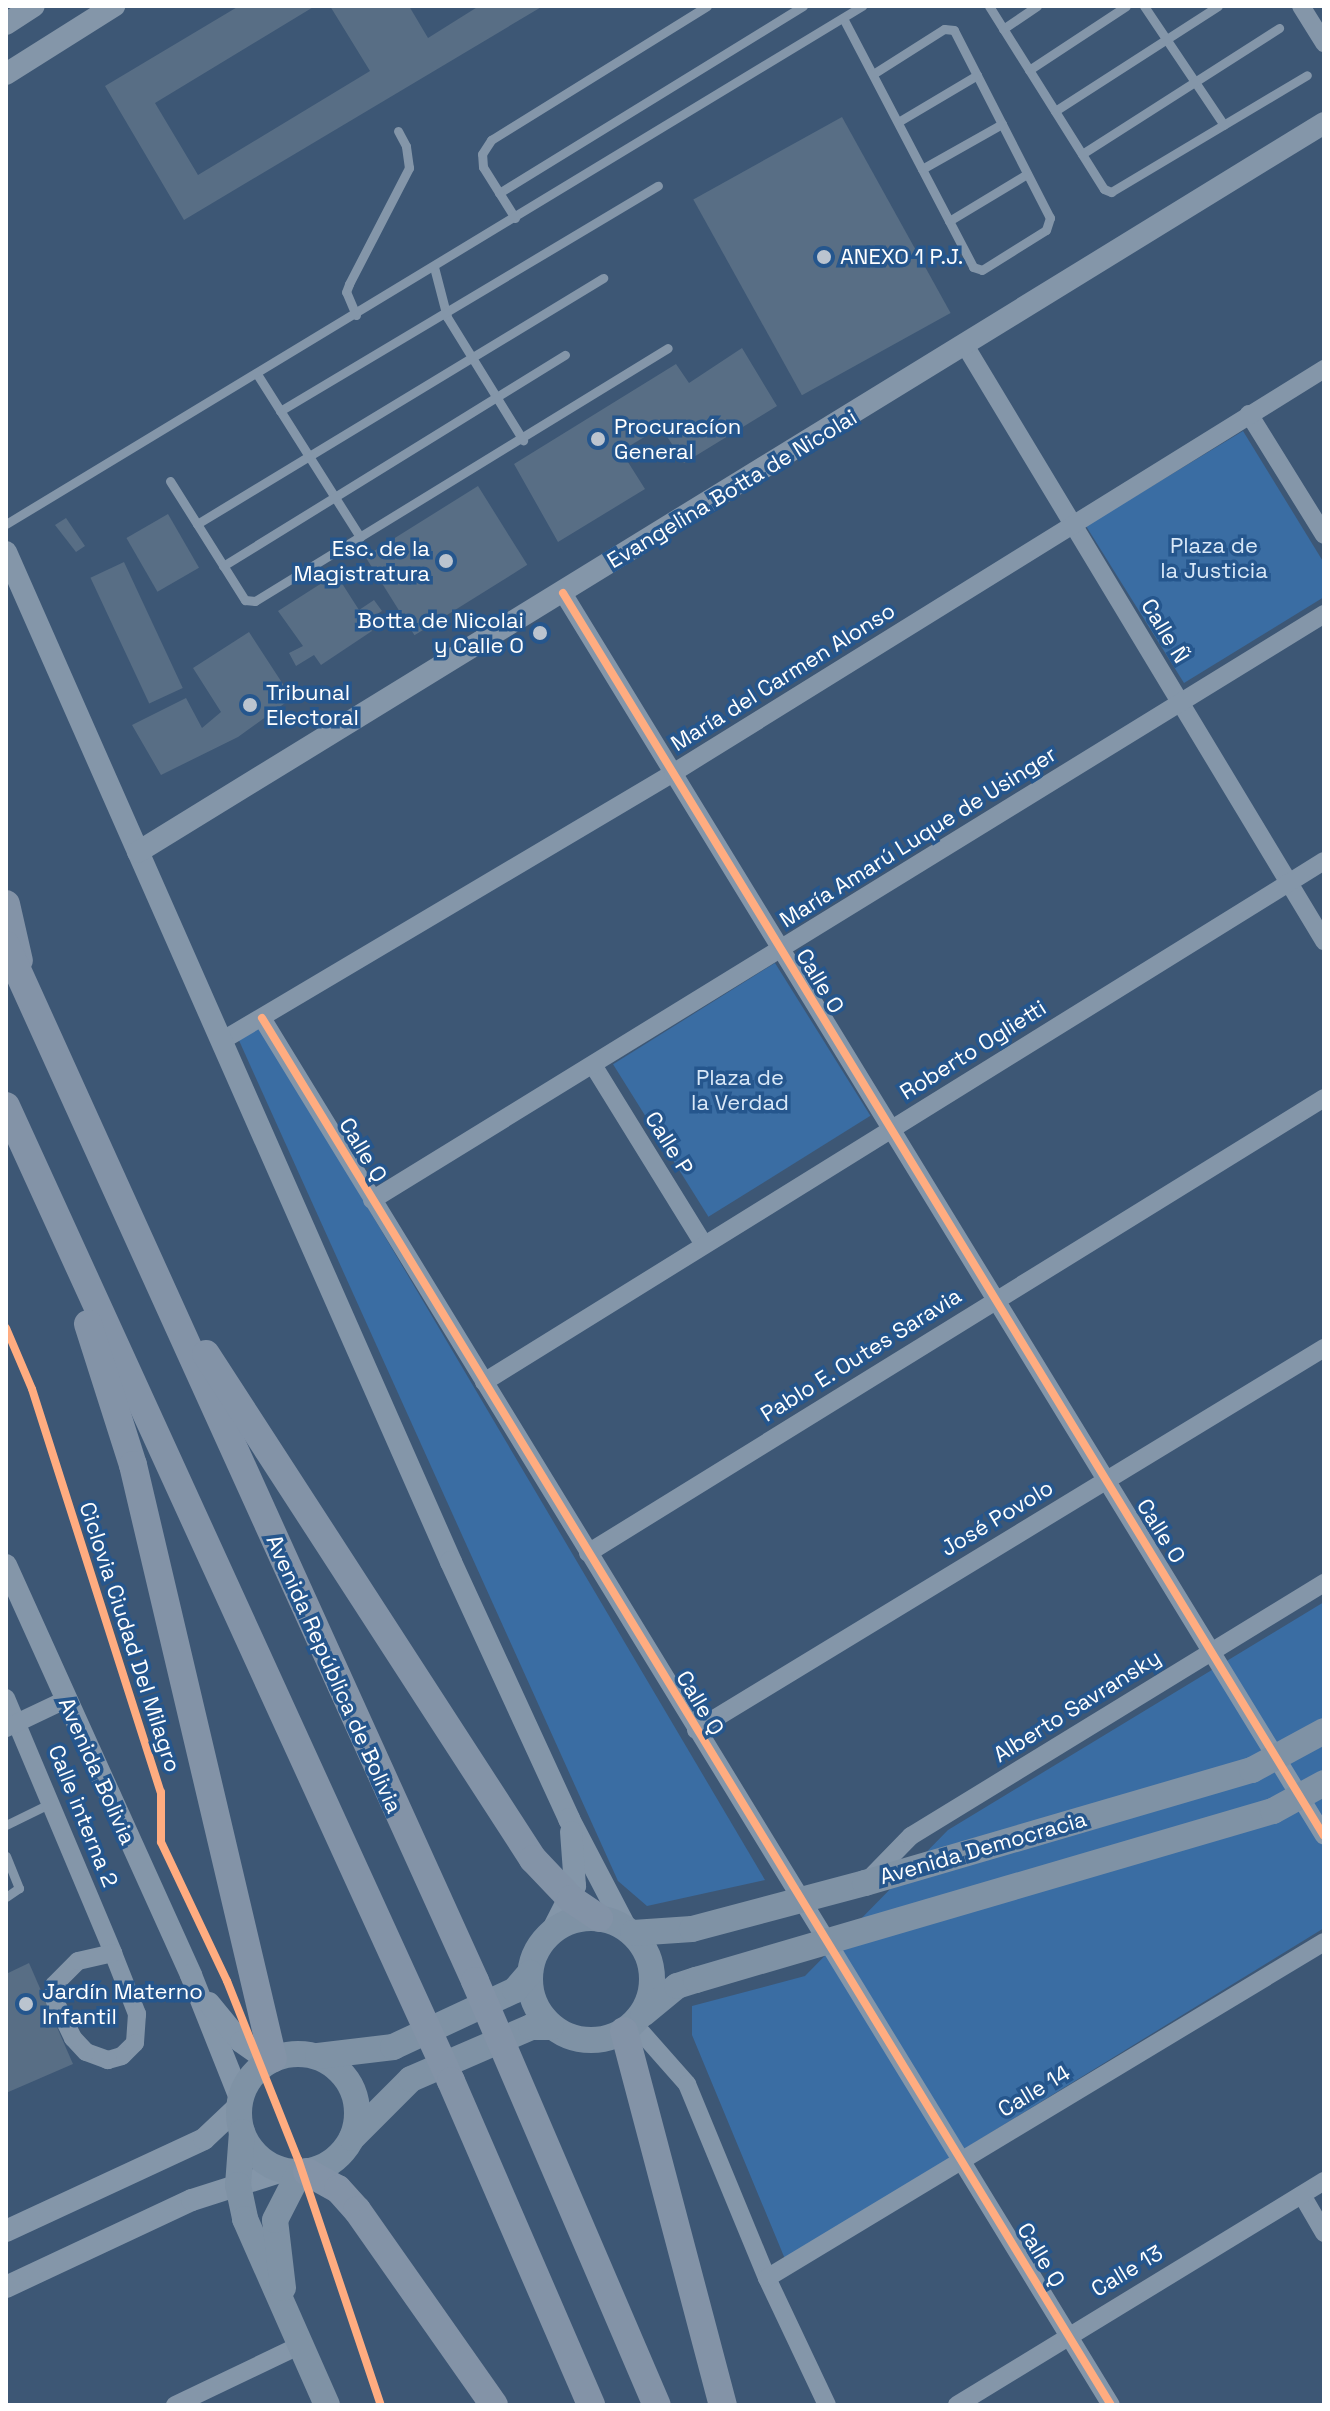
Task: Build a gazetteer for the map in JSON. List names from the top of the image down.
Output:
{
  "streets": {
    "main road": ["Avenida República de Bolivia", "Avenida Democracia"],
    "street": [
      "Evangelina Botta de Nicolai",
      "Calle Ñ",
      "María del Carmen Alonso",
      "María Amarú Luque de Usinger",
      "Calle O",
      "Roberto Oglietti",
      "Calle P",
      "Calle Q",
      "Pablo E. Outes Saravia",
      "José Povolo",
      "Alberto Savransky",
      "Avenida Bolivia",
      "Calle interna 2",
      "Calle 14",
      "Calle 13"
    ],
    "cycle path": ["Ciclovia Ciudad Del Milagro"]
  },
  "crossings": [
    ["Evangelina Botta de Nicolai", "Calle Ñ"],
    ["Evangelina Botta de Nicolai", "Calle O"],
    ["Calle Ñ", "María del Carmen Alonso"],
    ["Calle Ñ", "María Amarú Luque de Usinger"],
    ["Calle Ñ", "Roberto Oglietti"],
    ["María del Carmen Alonso", "Calle O"],
    ["María del Carmen Alonso", "Calle Q"],
    ["María Amarú Luque de Usinger", "Calle O"],
    ["María Amarú Luque de Usinger", "Calle P"],
    ["María Amarú Luque de Usinger", "Calle Q"],
    ["Calle O", "Roberto Oglietti"],
    ["Calle O", "Pablo E. Outes Saravia"],
    ["Calle O", "José Povolo"],
    ["Calle O", "Alberto Savransky"],
    ["Calle O", "Avenida Democracia"],
    ["Roberto Oglietti", "Calle P"],
    ["Roberto Oglietti", "Calle Q"],
    ["Calle Q", "Pablo E. Outes Saravia"],
    ["Calle Q", "José Povolo"],
    ["Calle Q", "Avenida Democracia"],
    ["Calle Q", "Calle 14"],
    ["Calle Q", "Calle 13"],
    ["Alberto Savransky", "Avenida Democracia"]
  ],
  "parks": ["Plaza de la Justicia", "Plaza de la Verdad"],
  "places": [
    "ANEXO 1 P.J.",
    "Procuracíon General",
    "Esc. de la Magistratura",
    "Botta de Nicolai y Calle O",
    "Tribunal Electoral",
    "Jardín Materno Infantil"
  ]
}
